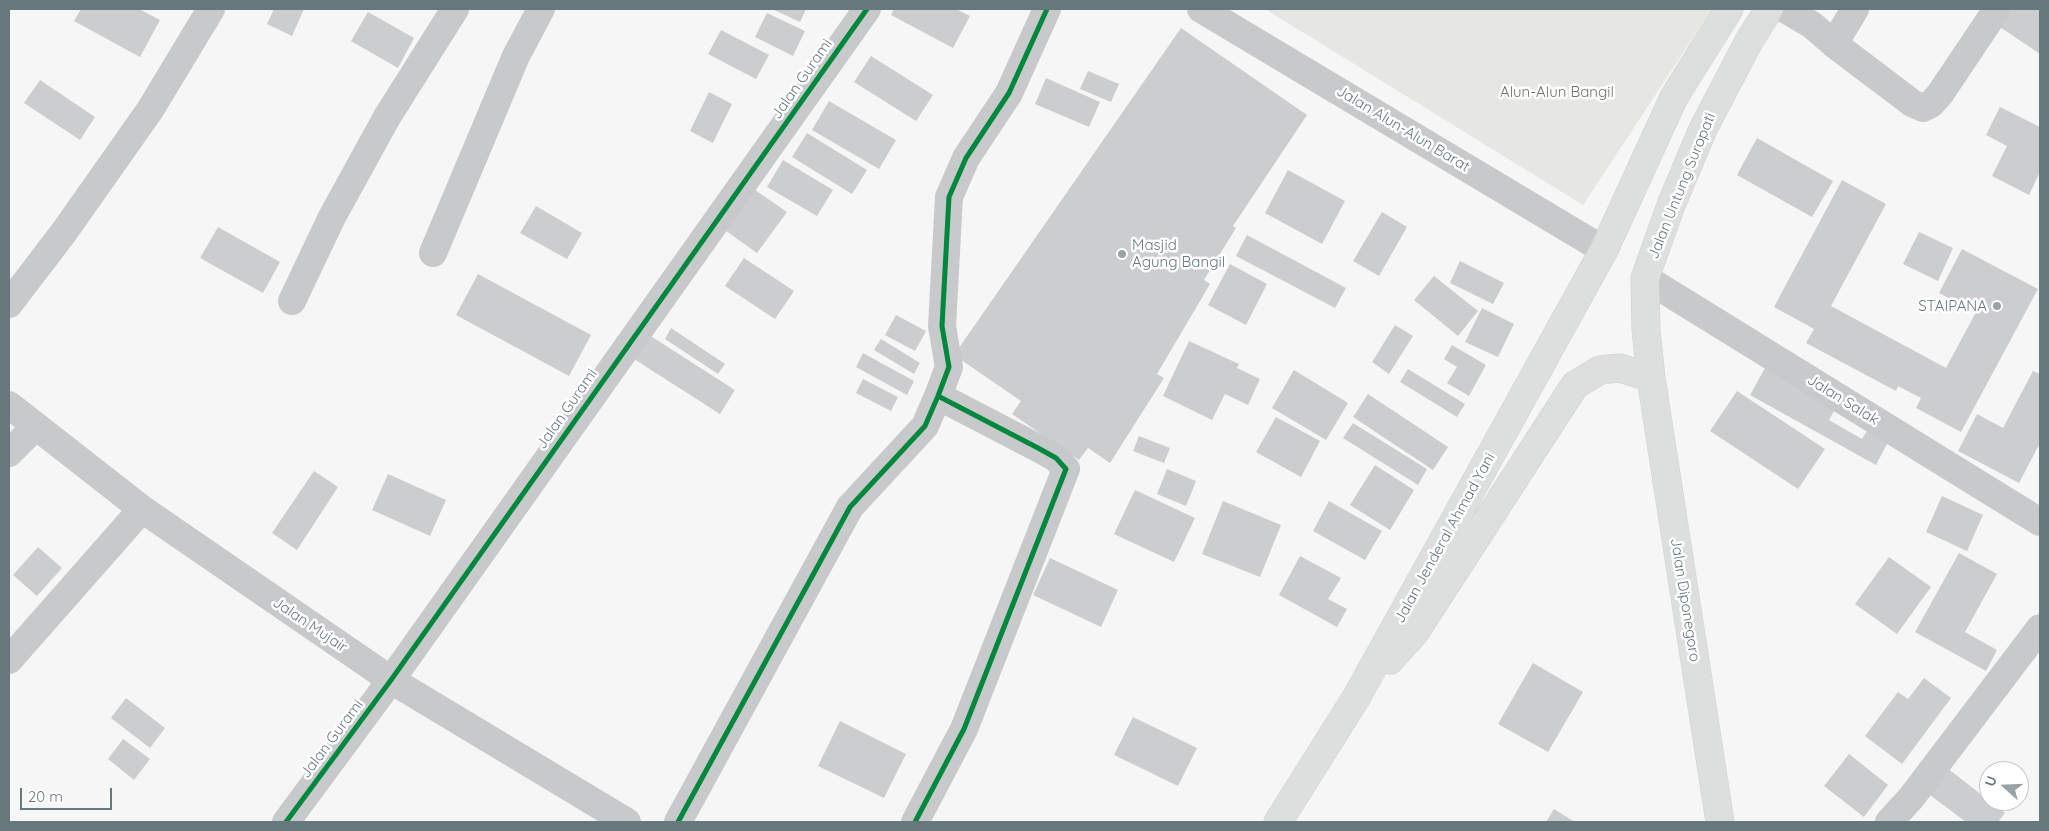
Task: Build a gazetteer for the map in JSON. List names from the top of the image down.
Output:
{
  "streets": {
    "highway": ["Jalan Untung Suropati", "Jalan Jenderal Ahmad Yani", "Jalan Diponegoro"],
    "street": [
      "Jalan Gurami",
      "Jalan Alun-Alun Barat",
      "Jalan Salak",
      "Jalan Mujair"
    ]
  },
  "crossings": [
    ["Jalan Gurami", "Jalan Mujair"],
    ["Jalan Alun-Alun Barat", "Jalan Jenderal Ahmad Yani"],
    ["Jalan Untung Suropati", "Jalan Salak"],
    ["Jalan Untung Suropati", "Jalan Diponegoro"]
  ],
  "parks": ["Alun-Alun Bangil"],
  "places": ["Masjid Agung Bangil", "STAIPANA"],
  "scale_bar": "20 m",
  "north": "left"
}
